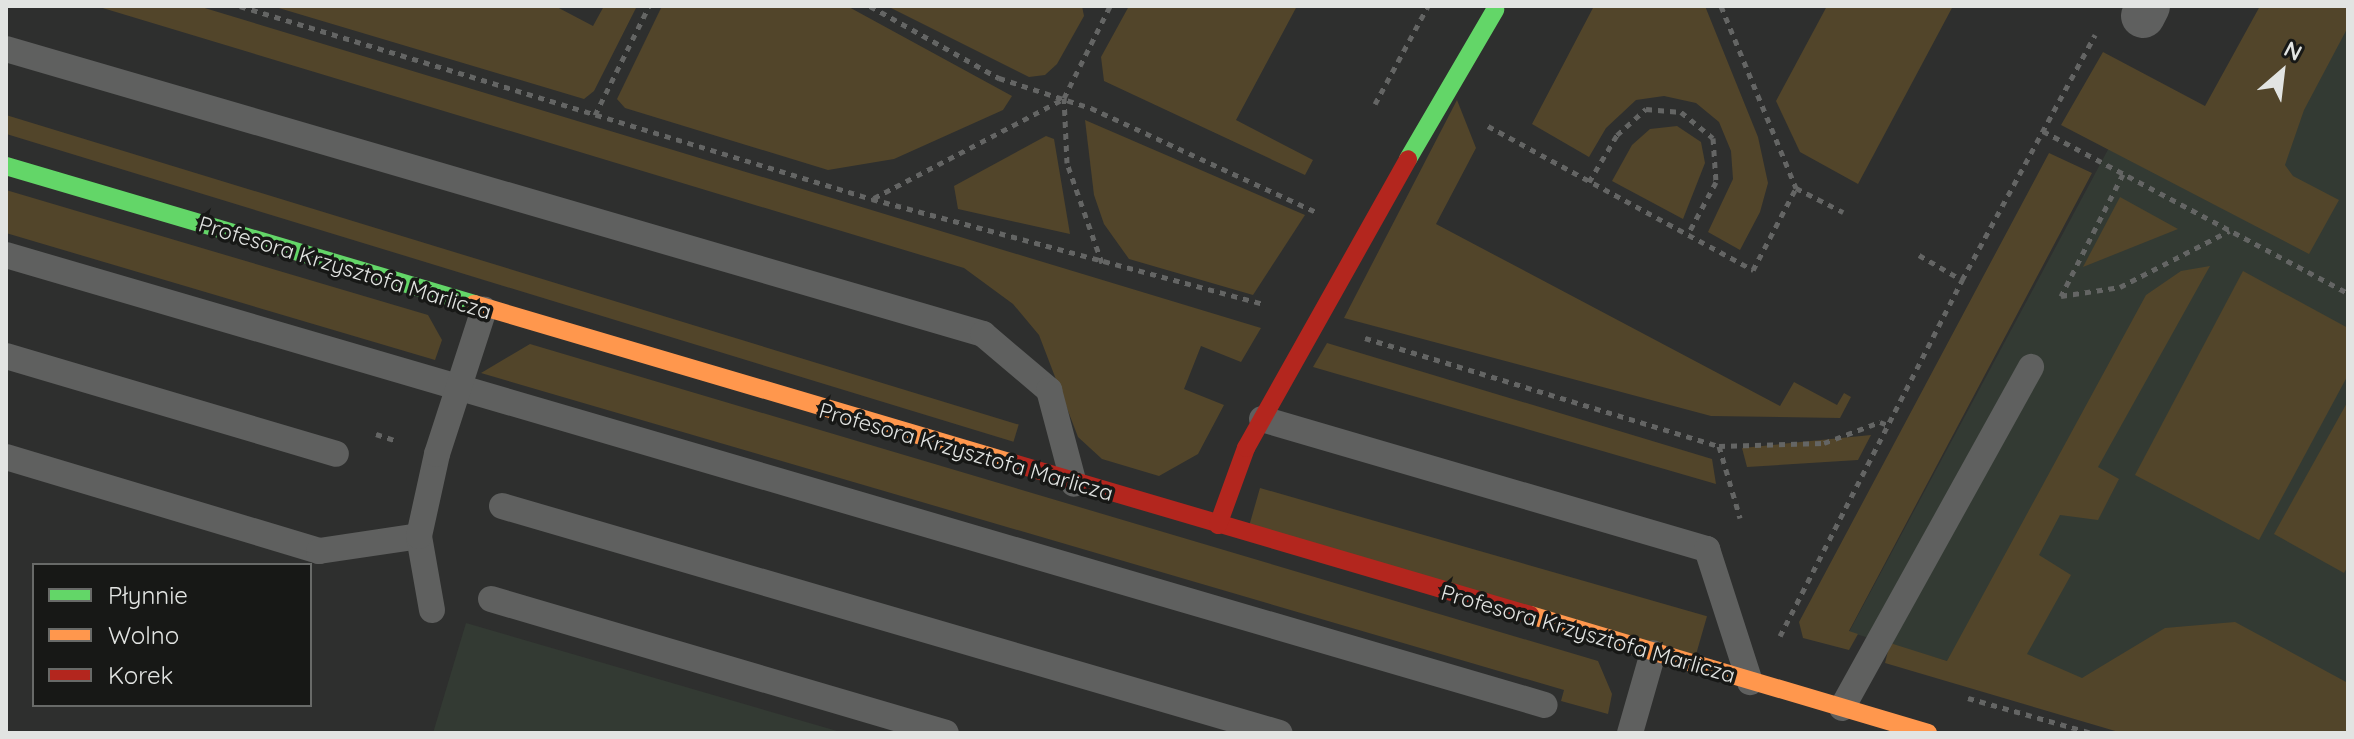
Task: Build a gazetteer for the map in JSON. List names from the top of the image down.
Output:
{
  "streets": {
    "street": ["Profesora Krzysztofa Marlicza"]
  },
  "legend": ["Płynnie", "Wolno", "Korek"],
  "north": "top right"
}
